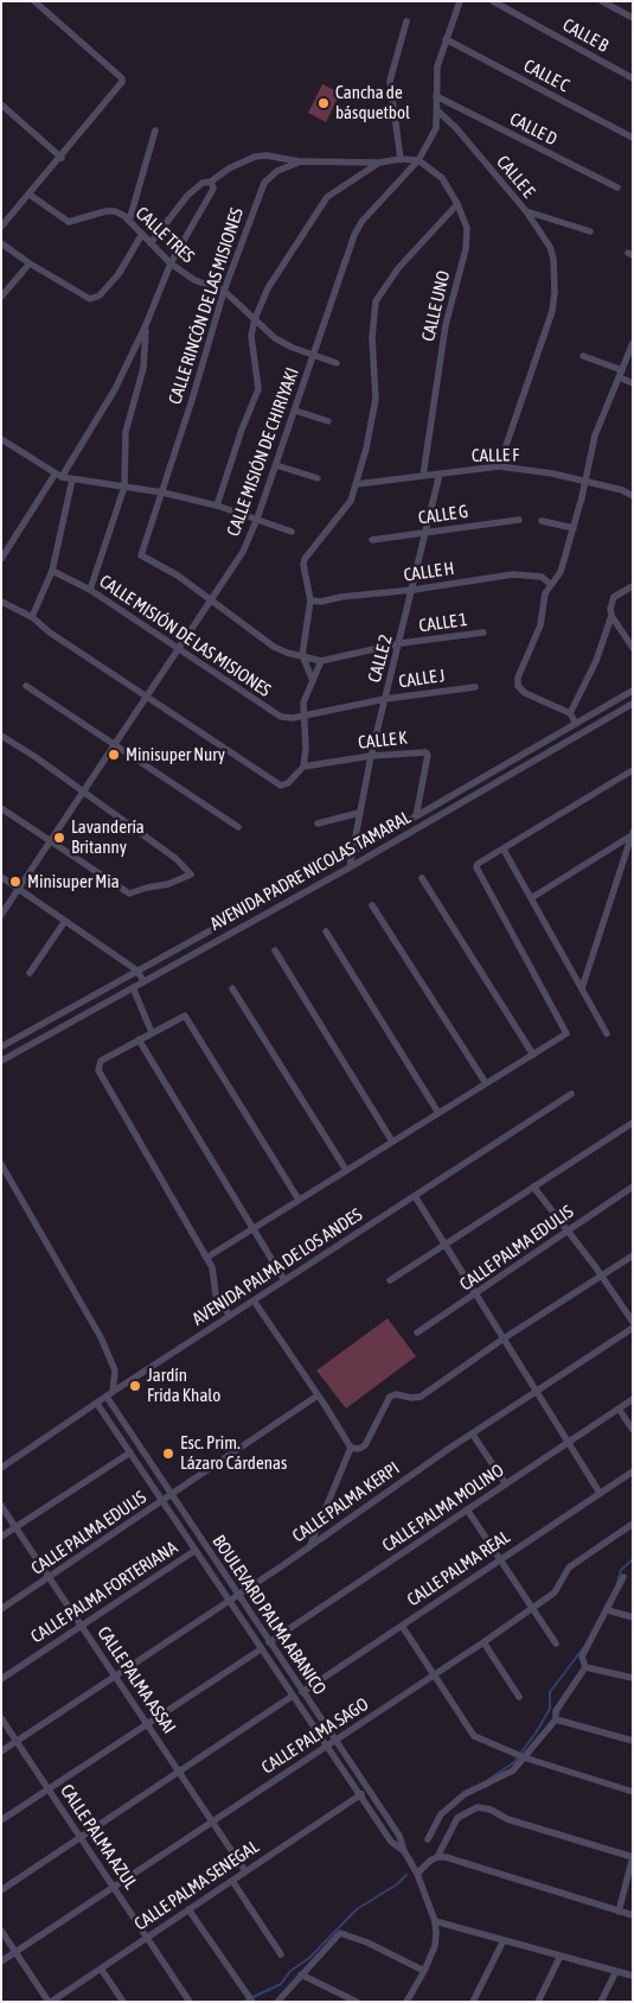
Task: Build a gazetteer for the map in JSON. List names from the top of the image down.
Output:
{
  "streets": {
    "street": [
      "CALLE B",
      "CALLE C",
      "CALLE D",
      "CALLE E",
      "CALLE TRES",
      "CALLE RINCÓN DE LAS MISIONES",
      "CALLE UNO",
      "CALLE MISIÓN DE CHIRIYAKI",
      "CALLE F",
      "CALLE G",
      "CALLE H",
      "CALLE 1",
      "CALLE MISIÓN DE LAS MISIONES",
      "CALLE 2",
      "CALLE J",
      "CALLE K",
      "AVENIDA PADRE NICOLAS TAMARAL",
      "CALLE PALMA EDULIS",
      "AVENIDA PALMA DE LOS ANDES",
      "CALLE PALMA KERPI",
      "CALLE PALMA MOLINO",
      "CALLE PALMA REAL",
      "CALLE PALMA FORTERIANA",
      "BOULEVARD PALMA ABANICO",
      "CALLE PALMA ASSAI",
      "CALLE PALMA SAGO",
      "CALLE PALMA AZUL",
      "CALLE PALMA SENEGAL"
    ]
  },
  "crossings": [
    ["CALLE C", "CALLE MISIÓN DE CHIRIYAKI"],
    ["CALLE D", "CALLE MISIÓN DE CHIRIYAKI"],
    ["CALLE E", "CALLE MISIÓN DE CHIRIYAKI"],
    ["CALLE TRES", "CALLE RINCÓN DE LAS MISIONES"],
    ["CALLE TRES", "CALLE MISIÓN DE CHIRIYAKI"],
    ["CALLE RINCÓN DE LAS MISIONES", "CALLE 1"],
    ["CALLE UNO", "CALLE MISIÓN DE CHIRIYAKI"],
    ["CALLE UNO", "CALLE F"],
    ["CALLE MISIÓN DE CHIRIYAKI", "CALLE 1"],
    ["CALLE MISIÓN DE CHIRIYAKI", "CALLE MISIÓN DE LAS MISIONES"],
    ["CALLE F", "CALLE 2"],
    ["CALLE G", "CALLE 2"],
    ["CALLE H", "CALLE 2"],
    ["CALLE 1", "CALLE 2"],
    ["CALLE MISIÓN DE LAS MISIONES", "CALLE J"],
    ["CALLE 2", "CALLE J"],
    ["CALLE 2", "CALLE K"],
    ["CALLE 2", "AVENIDA PADRE NICOLAS TAMARAL"],
    ["CALLE K", "AVENIDA PADRE NICOLAS TAMARAL"],
    ["CALLE PALMA EDULIS", "BOULEVARD PALMA ABANICO"],
    ["CALLE PALMA EDULIS", "CALLE PALMA ASSAI"],
    ["AVENIDA PALMA DE LOS ANDES", "BOULEVARD PALMA ABANICO"],
    ["CALLE PALMA KERPI", "BOULEVARD PALMA ABANICO"],
    ["CALLE PALMA MOLINO", "BOULEVARD PALMA ABANICO"],
    ["CALLE PALMA REAL", "BOULEVARD PALMA ABANICO"],
    ["CALLE PALMA FORTERIANA", "BOULEVARD PALMA ABANICO"],
    ["CALLE PALMA FORTERIANA", "CALLE PALMA ASSAI"],
    ["BOULEVARD PALMA ABANICO", "CALLE PALMA SAGO"],
    ["BOULEVARD PALMA ABANICO", "CALLE PALMA SENEGAL"],
    ["CALLE PALMA ASSAI", "CALLE PALMA SAGO"],
    ["CALLE PALMA ASSAI", "CALLE PALMA SENEGAL"],
    ["CALLE PALMA SAGO", "CALLE PALMA AZUL"],
    ["CALLE PALMA AZUL", "CALLE PALMA SENEGAL"]
  ],
  "places": [
    "Cancha de básquetbol",
    "Minisuper Nury",
    "Lavandería Britanny",
    "Minisuper Mia",
    "Jardín Frida Khalo",
    "Esc. Prim. Lázaro Cárdenas"
  ]
}
